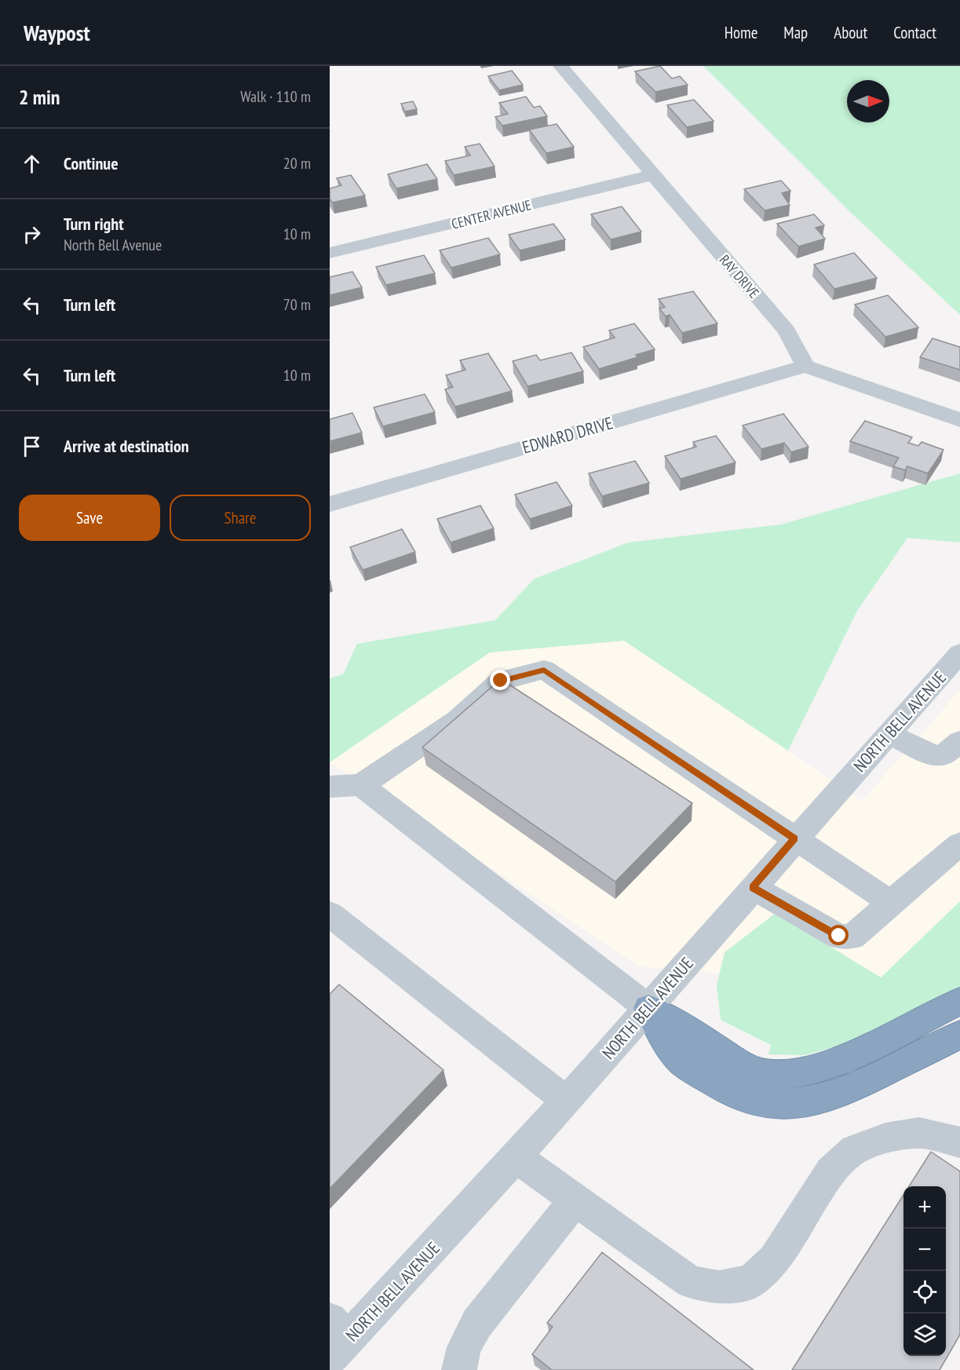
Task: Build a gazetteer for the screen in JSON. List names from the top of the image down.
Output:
{
  "streets": {
    "street": [
      "CENTER AVENUE",
      "RAY DRIVE",
      "EDWARD DRIVE",
      "NORTH BELL AVENUE"
    ]
  },
  "crossings": [
    ["CENTER AVENUE", "RAY DRIVE"],
    ["RAY DRIVE", "EDWARD DRIVE"]
  ],
  "north": "right",
  "page": {
    "header": "Waypost",
    "nav": [
      "Home",
      "Map",
      "About",
      "Contact"
    ],
    "heading": ["2 min", "Walk · 110 m"],
    "list": [
      ["Continue", "20 m"],
      ["Turn right", "North Bell Avenue", "10 m"],
      ["Turn left", "70 m"],
      ["Turn left", "10 m"],
      "Arrive at destination"
    ],
    "buttons": ["Save", "Share"],
    "map_buttons": ["+", "−"]
  }
}
